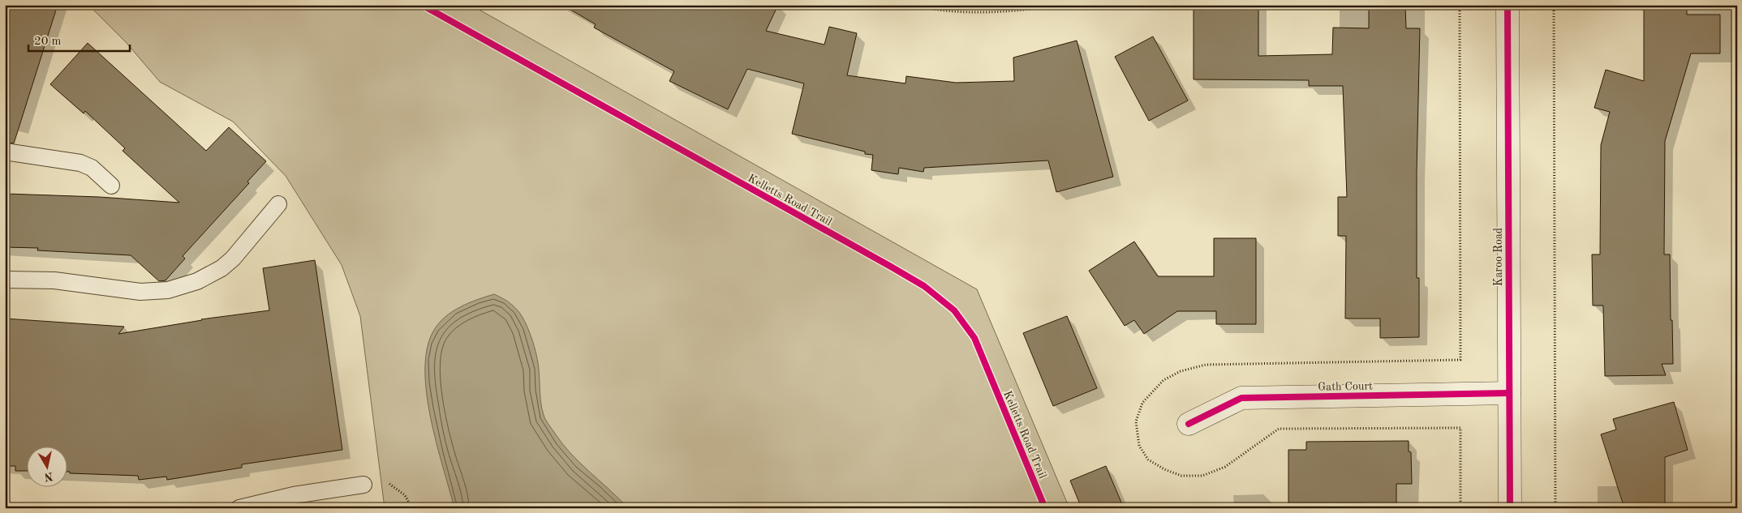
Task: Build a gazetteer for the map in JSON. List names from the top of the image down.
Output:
{
  "streets": {
    "street": ["Karoo Road", "Gath Court"],
    "cycle path": ["Kelletts Road Trail"]
  },
  "crossings": [
    ["Karoo Road", "Gath Court"]
  ],
  "scale_bar": "20 m",
  "north": "bottom"
}
